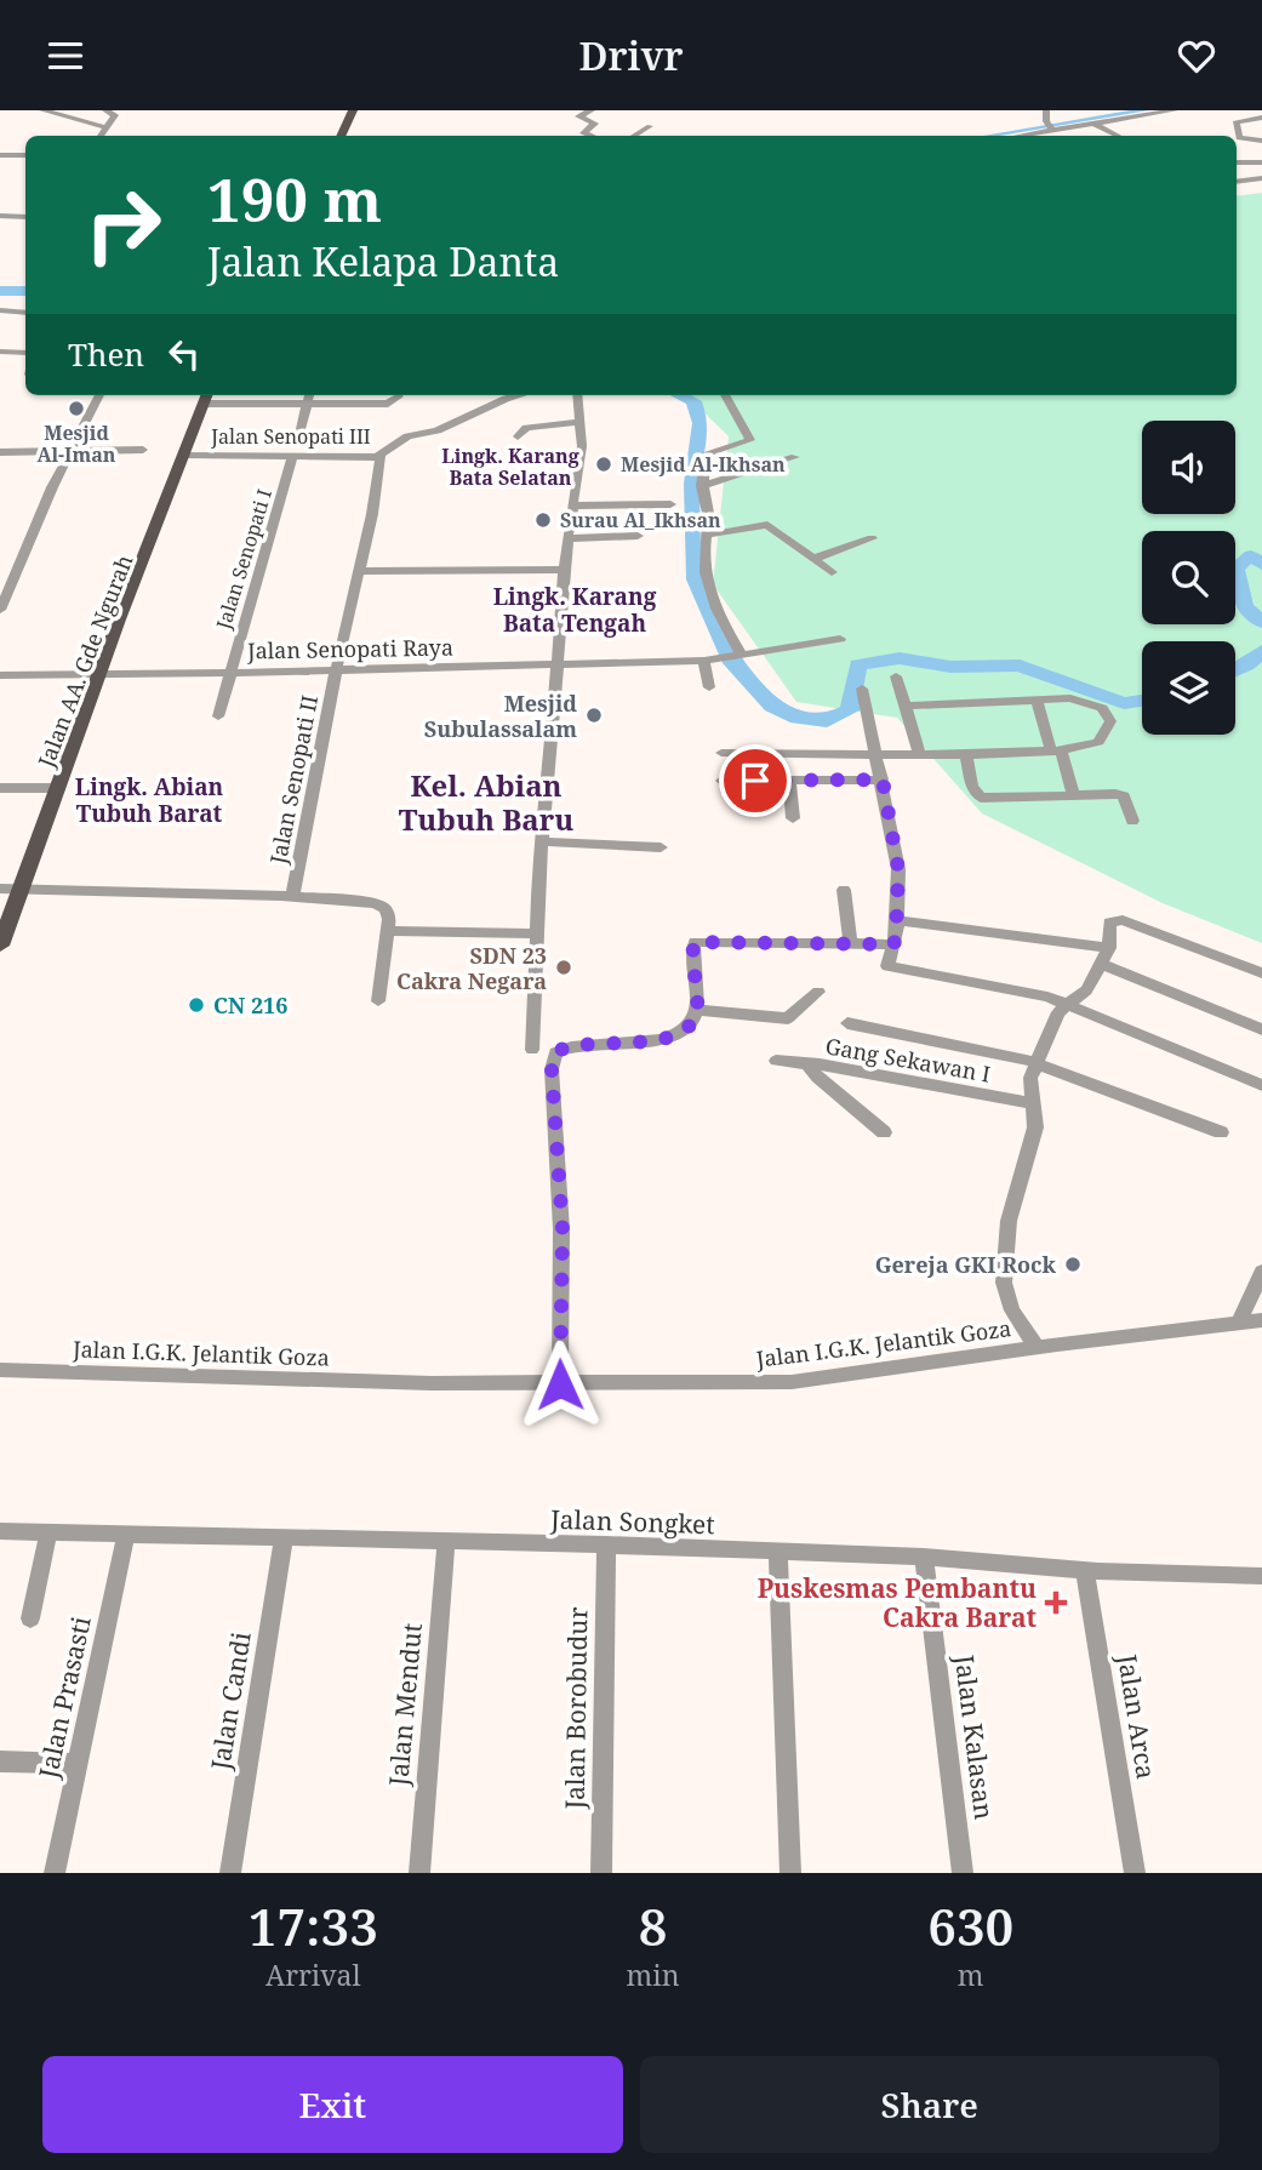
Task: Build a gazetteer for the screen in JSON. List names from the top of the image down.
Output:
{
  "streets": {
    "main road": ["Jalan AA. Gde Ngurah"],
    "street": [
      "Jalan Senopati III",
      "Jalan Senopati I",
      "Jalan Senopati Raya",
      "Jalan Senopati II",
      "Gang Sekawan I",
      "Jalan I.G.K. Jelantik Goza",
      "Jalan Songket",
      "Jalan Prasasti",
      "Jalan Candi",
      "Jalan Mendut",
      "Jalan Borobudur",
      "Jalan Arca",
      "Jalan Kalasan"
    ]
  },
  "crossings": [
    ["Jalan Senopati III", "Jalan Senopati I"],
    ["Jalan Senopati III", "Jalan Senopati Raya"],
    ["Jalan Senopati III", "Jalan AA. Gde Ngurah"],
    ["Jalan Senopati III", "Jalan Senopati II"],
    ["Jalan Senopati I", "Jalan Senopati Raya"],
    ["Jalan Senopati Raya", "Jalan AA. Gde Ngurah"],
    ["Jalan Senopati Raya", "Jalan Senopati II"],
    ["Jalan Songket", "Jalan Prasasti"],
    ["Jalan Songket", "Jalan Candi"],
    ["Jalan Songket", "Jalan Mendut"],
    ["Jalan Songket", "Jalan Borobudur"],
    ["Jalan Songket", "Jalan Arca"],
    ["Jalan Songket", "Jalan Kalasan"]
  ],
  "districts": [
    "Lingk. Karang Bata Selatan",
    "Lingk. Karang Bata Tengah",
    "Kel. Abian Tubuh Baru",
    "Lingk. Abian Tubuh Barat"
  ],
  "places": {
    "other": [
      "Mesjid Al-Iman",
      "Mesjid Al-Ikhsan",
      "Surau Al_Ikhsan",
      "Mesjid Subulassalam",
      "SDN 23 Cakra Negara",
      "CN 216",
      "Gereja GKI Rock"
    ],
    "health": ["Puskesmas Pembantu Cakra Barat"]
  },
  "page": {
    "header": "Drivr",
    "turn": ["190 m", "Jalan Kelapa Danta"],
    "then": "Then",
    "eta": [
      "17:33",
      "Arrival",
      "8",
      "min",
      "630",
      "m"
    ],
    "buttons": ["Exit", "Share"]
  }
}
